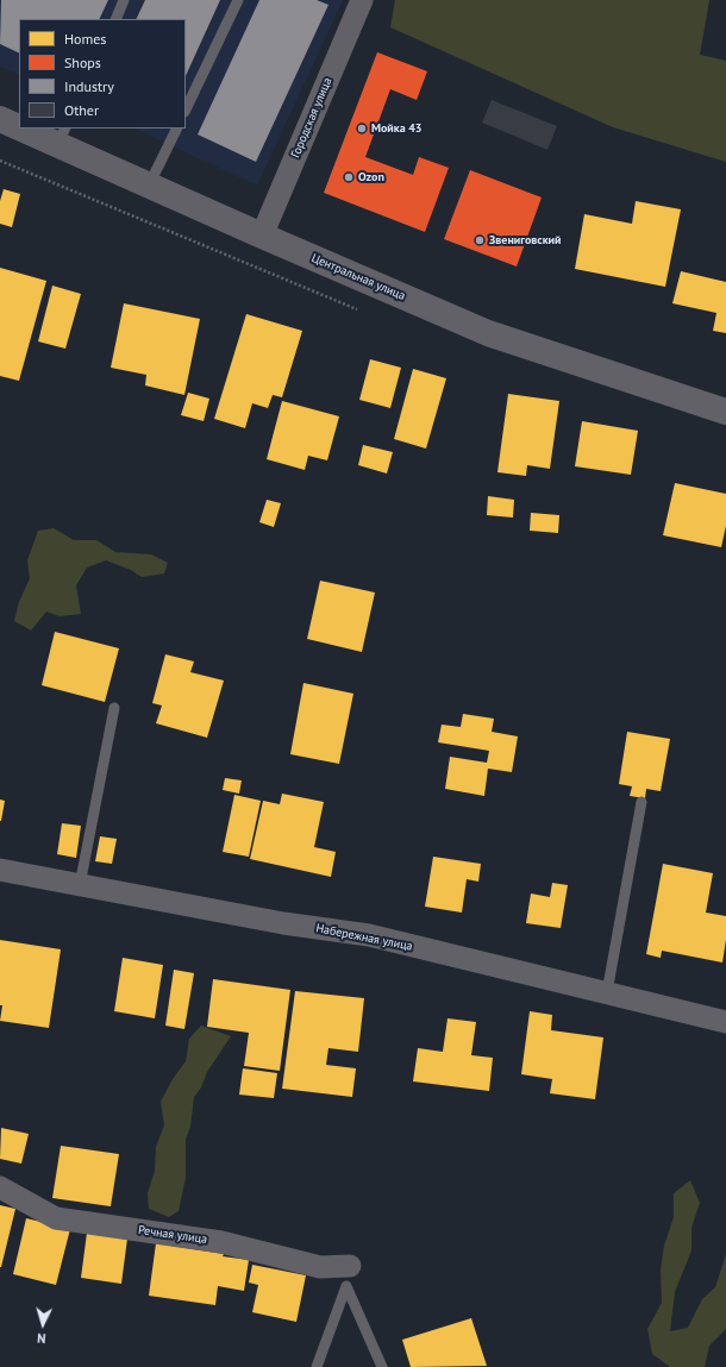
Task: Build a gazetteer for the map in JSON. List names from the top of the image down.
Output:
{
  "streets": {
    "street": [
      "Городская улица",
      "Центральная улица",
      "Набережная улица",
      "Речная улица"
    ]
  },
  "crossings": [
    ["Городская улица", "Центральная улица"]
  ],
  "places": ["Мойка 43", "Ozon", "Звениговский"],
  "legend": [
    "Homes",
    "Shops",
    "Industry",
    "Other"
  ],
  "north": "bottom"
}
